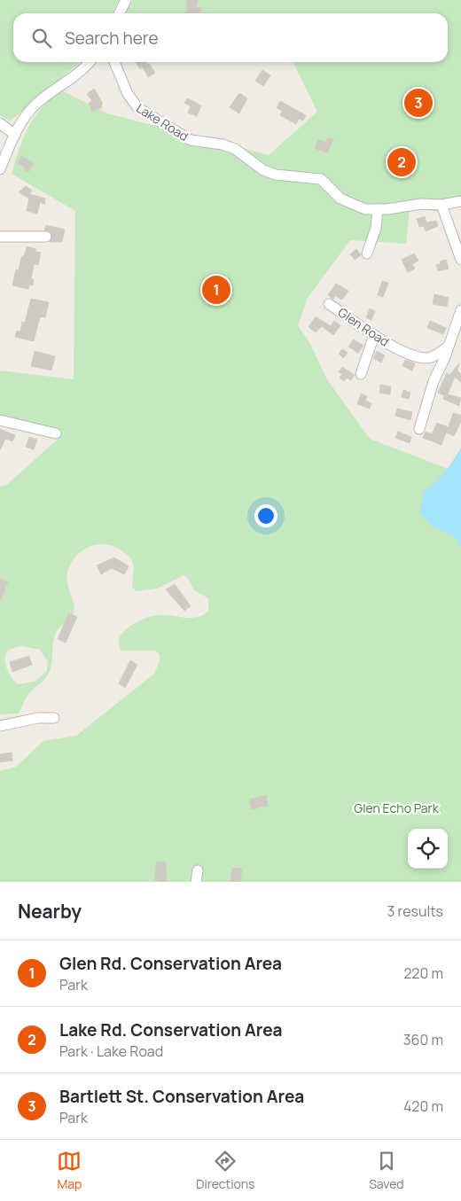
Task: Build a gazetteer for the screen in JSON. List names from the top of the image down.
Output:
{
  "streets": {
    "street": ["Lake Road", "Glen Road"]
  },
  "parks": ["Glen Echo Park"],
  "page": {
    "search": "Search here",
    "pins": ["3", "2", "1"],
    "heading": ["Nearby", "3 results"],
    "list": [
      {
        "mark": "1",
        "name": "Glen Rd. Conservation Area",
        "note": "Park",
        "value": "220 m"
      },
      {
        "mark": "2",
        "name": "Lake Rd. Conservation Area",
        "note": "Park · Lake Road",
        "value": "360 m"
      },
      {
        "mark": "3",
        "name": "Bartlett St. Conservation Area",
        "note": "Park",
        "value": "420 m"
      }
    ],
    "nav": ["Map", "Directions", "Saved"]
  }
}
